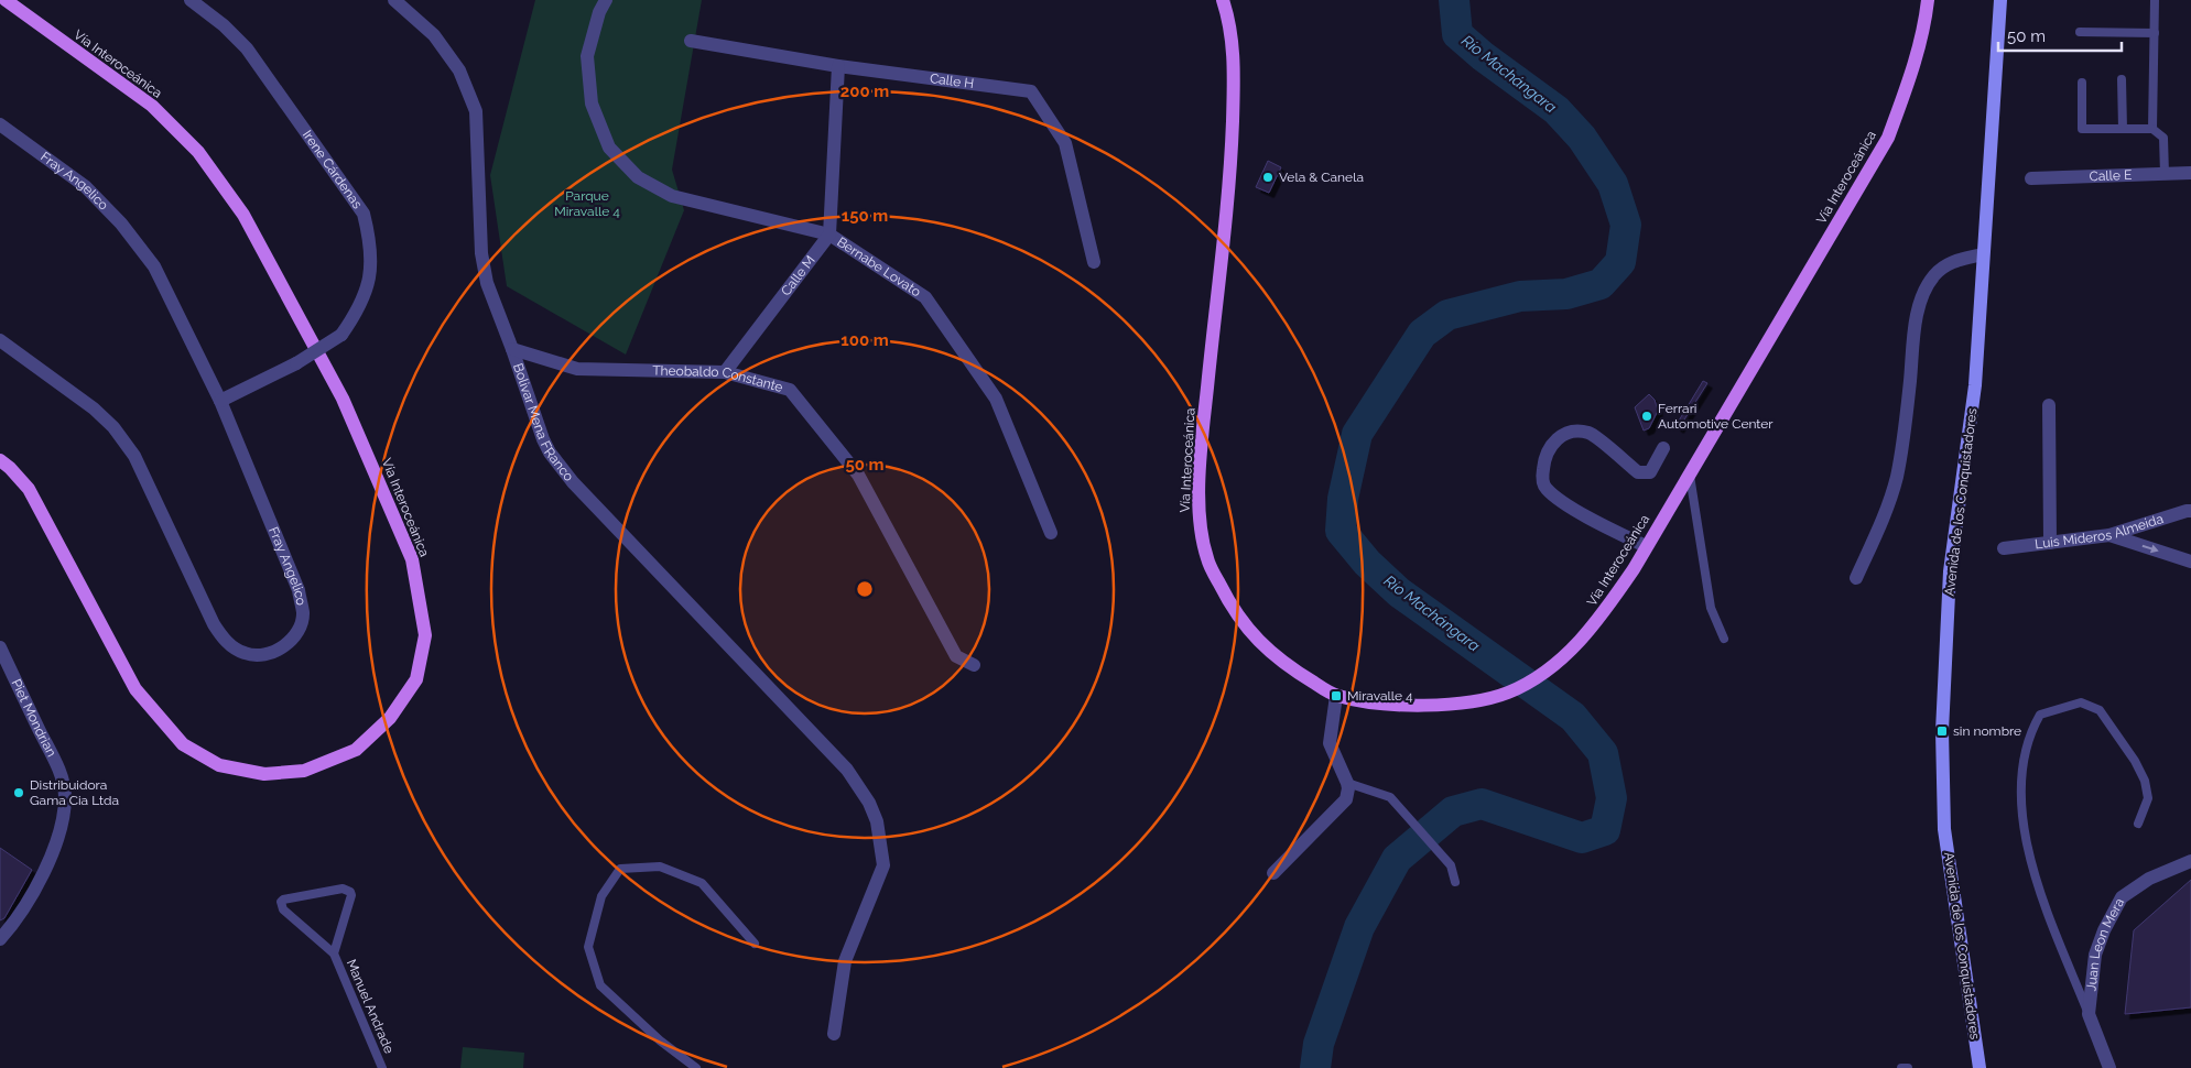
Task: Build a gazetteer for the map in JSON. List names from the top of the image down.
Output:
{
  "streets": {
    "main road": ["Vía Interoceánica"],
    "street": [
      "Calle H",
      "Irene Cárdenas",
      "Calle E",
      "Fray Angelico",
      "Bernabe Lovato",
      "Calle M",
      "Theobaldo Constante",
      "Bolivar Mena FRanco",
      "Avenida de los Conquistadores",
      "Luis Mideros Almeida",
      "Piet Mondrian",
      "Juan Leon Mera"
    ],
    "lane": ["Manuel Andrade"]
  },
  "crossings": [
    ["Irene Cárdenas", "Fray Angelico"],
    ["Bernabe Lovato", "Calle M"],
    ["Calle M", "Theobaldo Constante"],
    ["Theobaldo Constante", "Bolivar Mena FRanco"]
  ],
  "water": ["Río Machángara"],
  "parks": ["Parque Miravalle 4"],
  "places": {
    "other": ["Vela & Canela", "Ferrari Automotive Center", "Distribuidora Gama Cia Ltda"],
    "transit": ["Miravalle 4", "sin nombre"]
  },
  "scale_bar": "50 m",
  "rings": [
    "200 m",
    "150 m",
    "100 m",
    "50 m"
  ]
}
